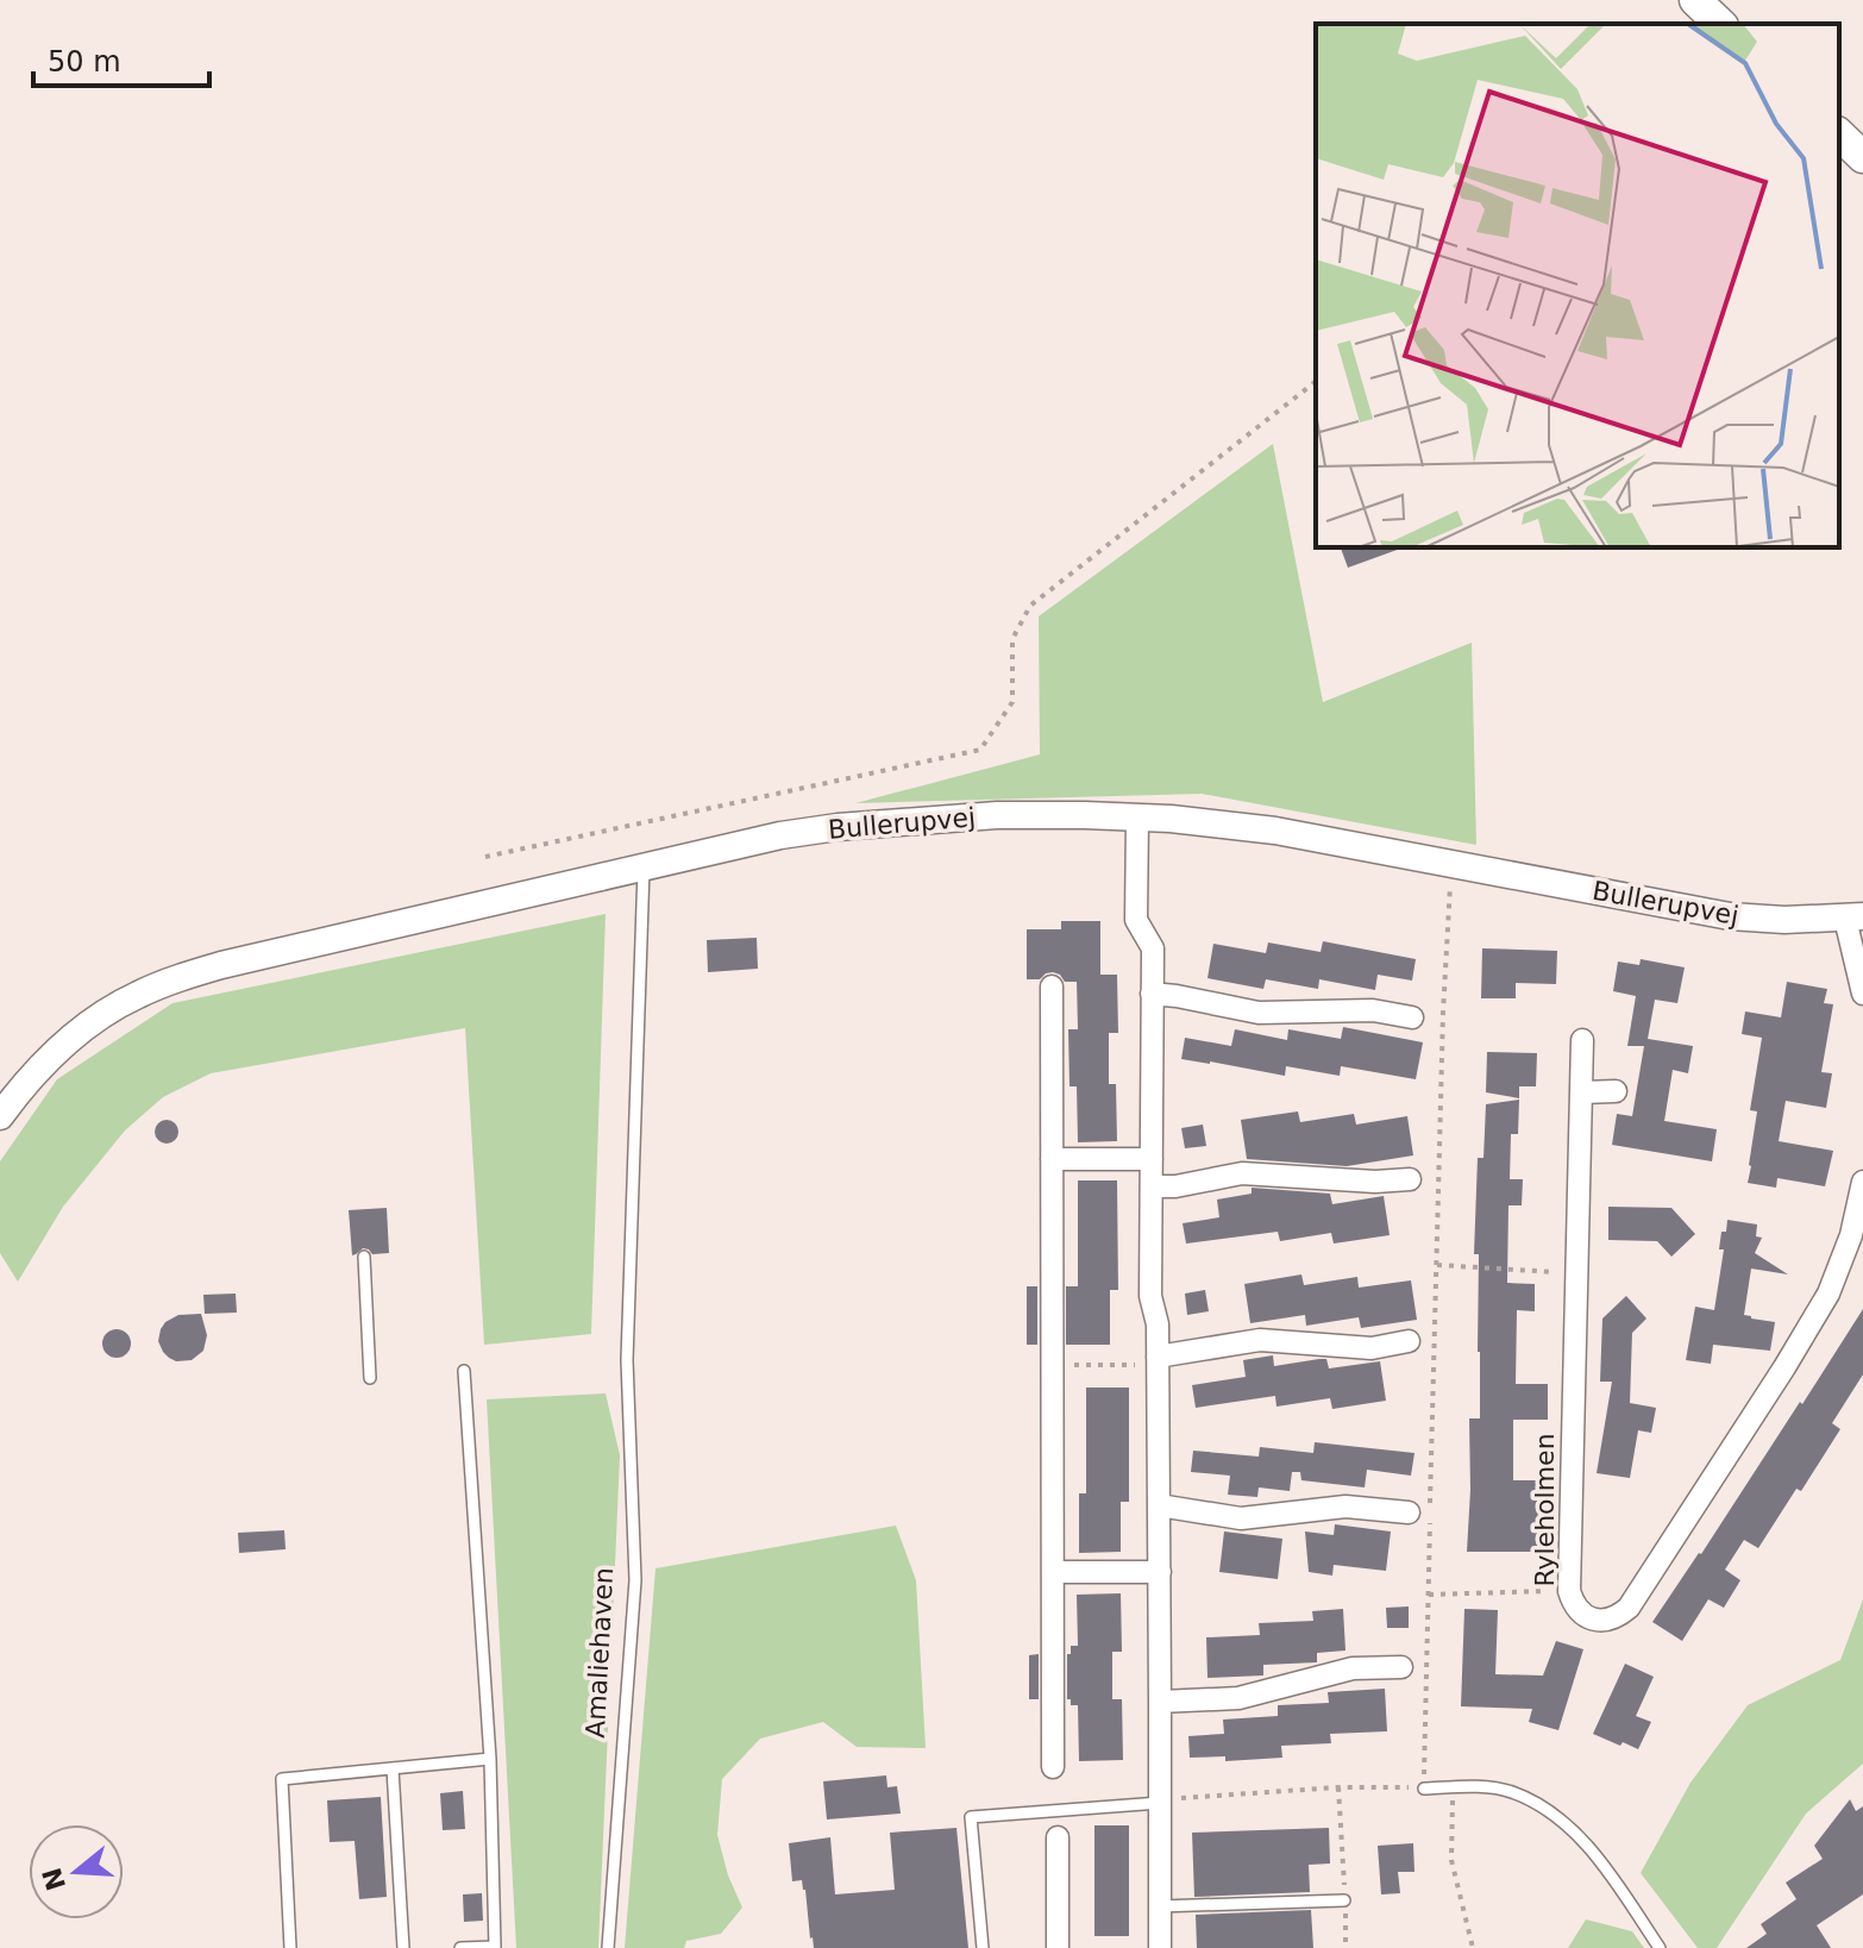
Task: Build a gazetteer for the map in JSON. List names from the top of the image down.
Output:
{
  "streets": {
    "street": ["Bullerupvej", "Ryleholmen"],
    "lane": ["Amaliehaven"]
  },
  "crossings": [
    ["Bullerupvej", "Amaliehaven"]
  ],
  "scale_bar": "50 m",
  "north": "left"
}
